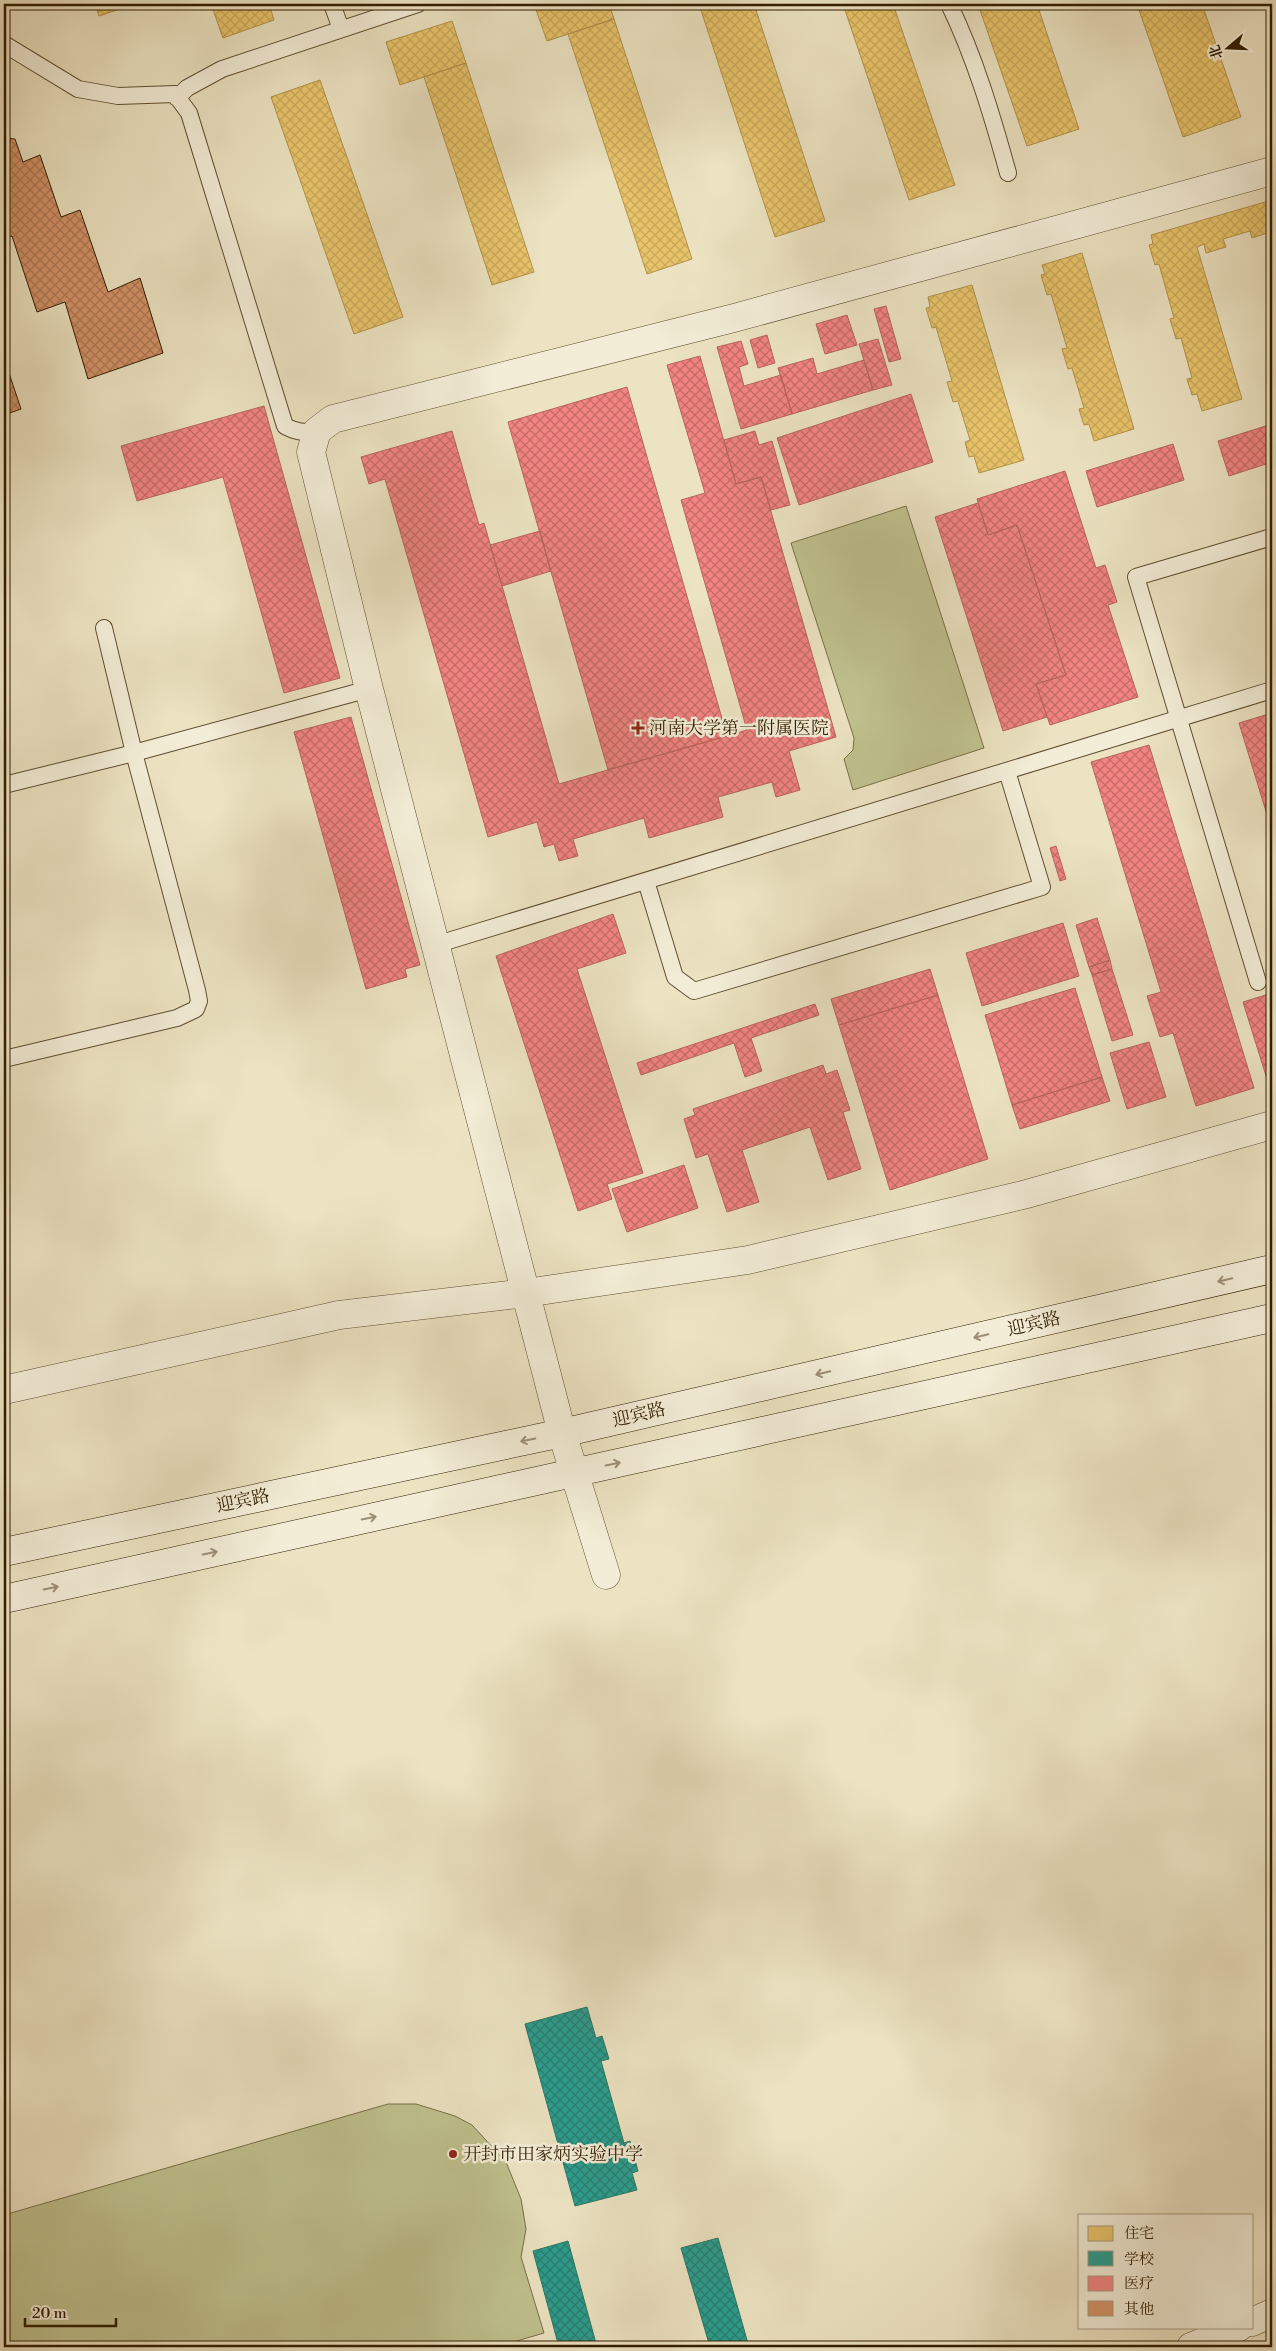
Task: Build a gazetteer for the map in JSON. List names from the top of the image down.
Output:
{
  "streets": {
    "street": ["迎宾路"]
  },
  "places": {
    "health": ["河南大学第一附属医院"],
    "other": ["开封市田家炳实验中学"]
  },
  "legend": [
    "住宅",
    "学校",
    "医疗",
    "其他"
  ],
  "scale_bar": "20 m",
  "north": "left"
}
